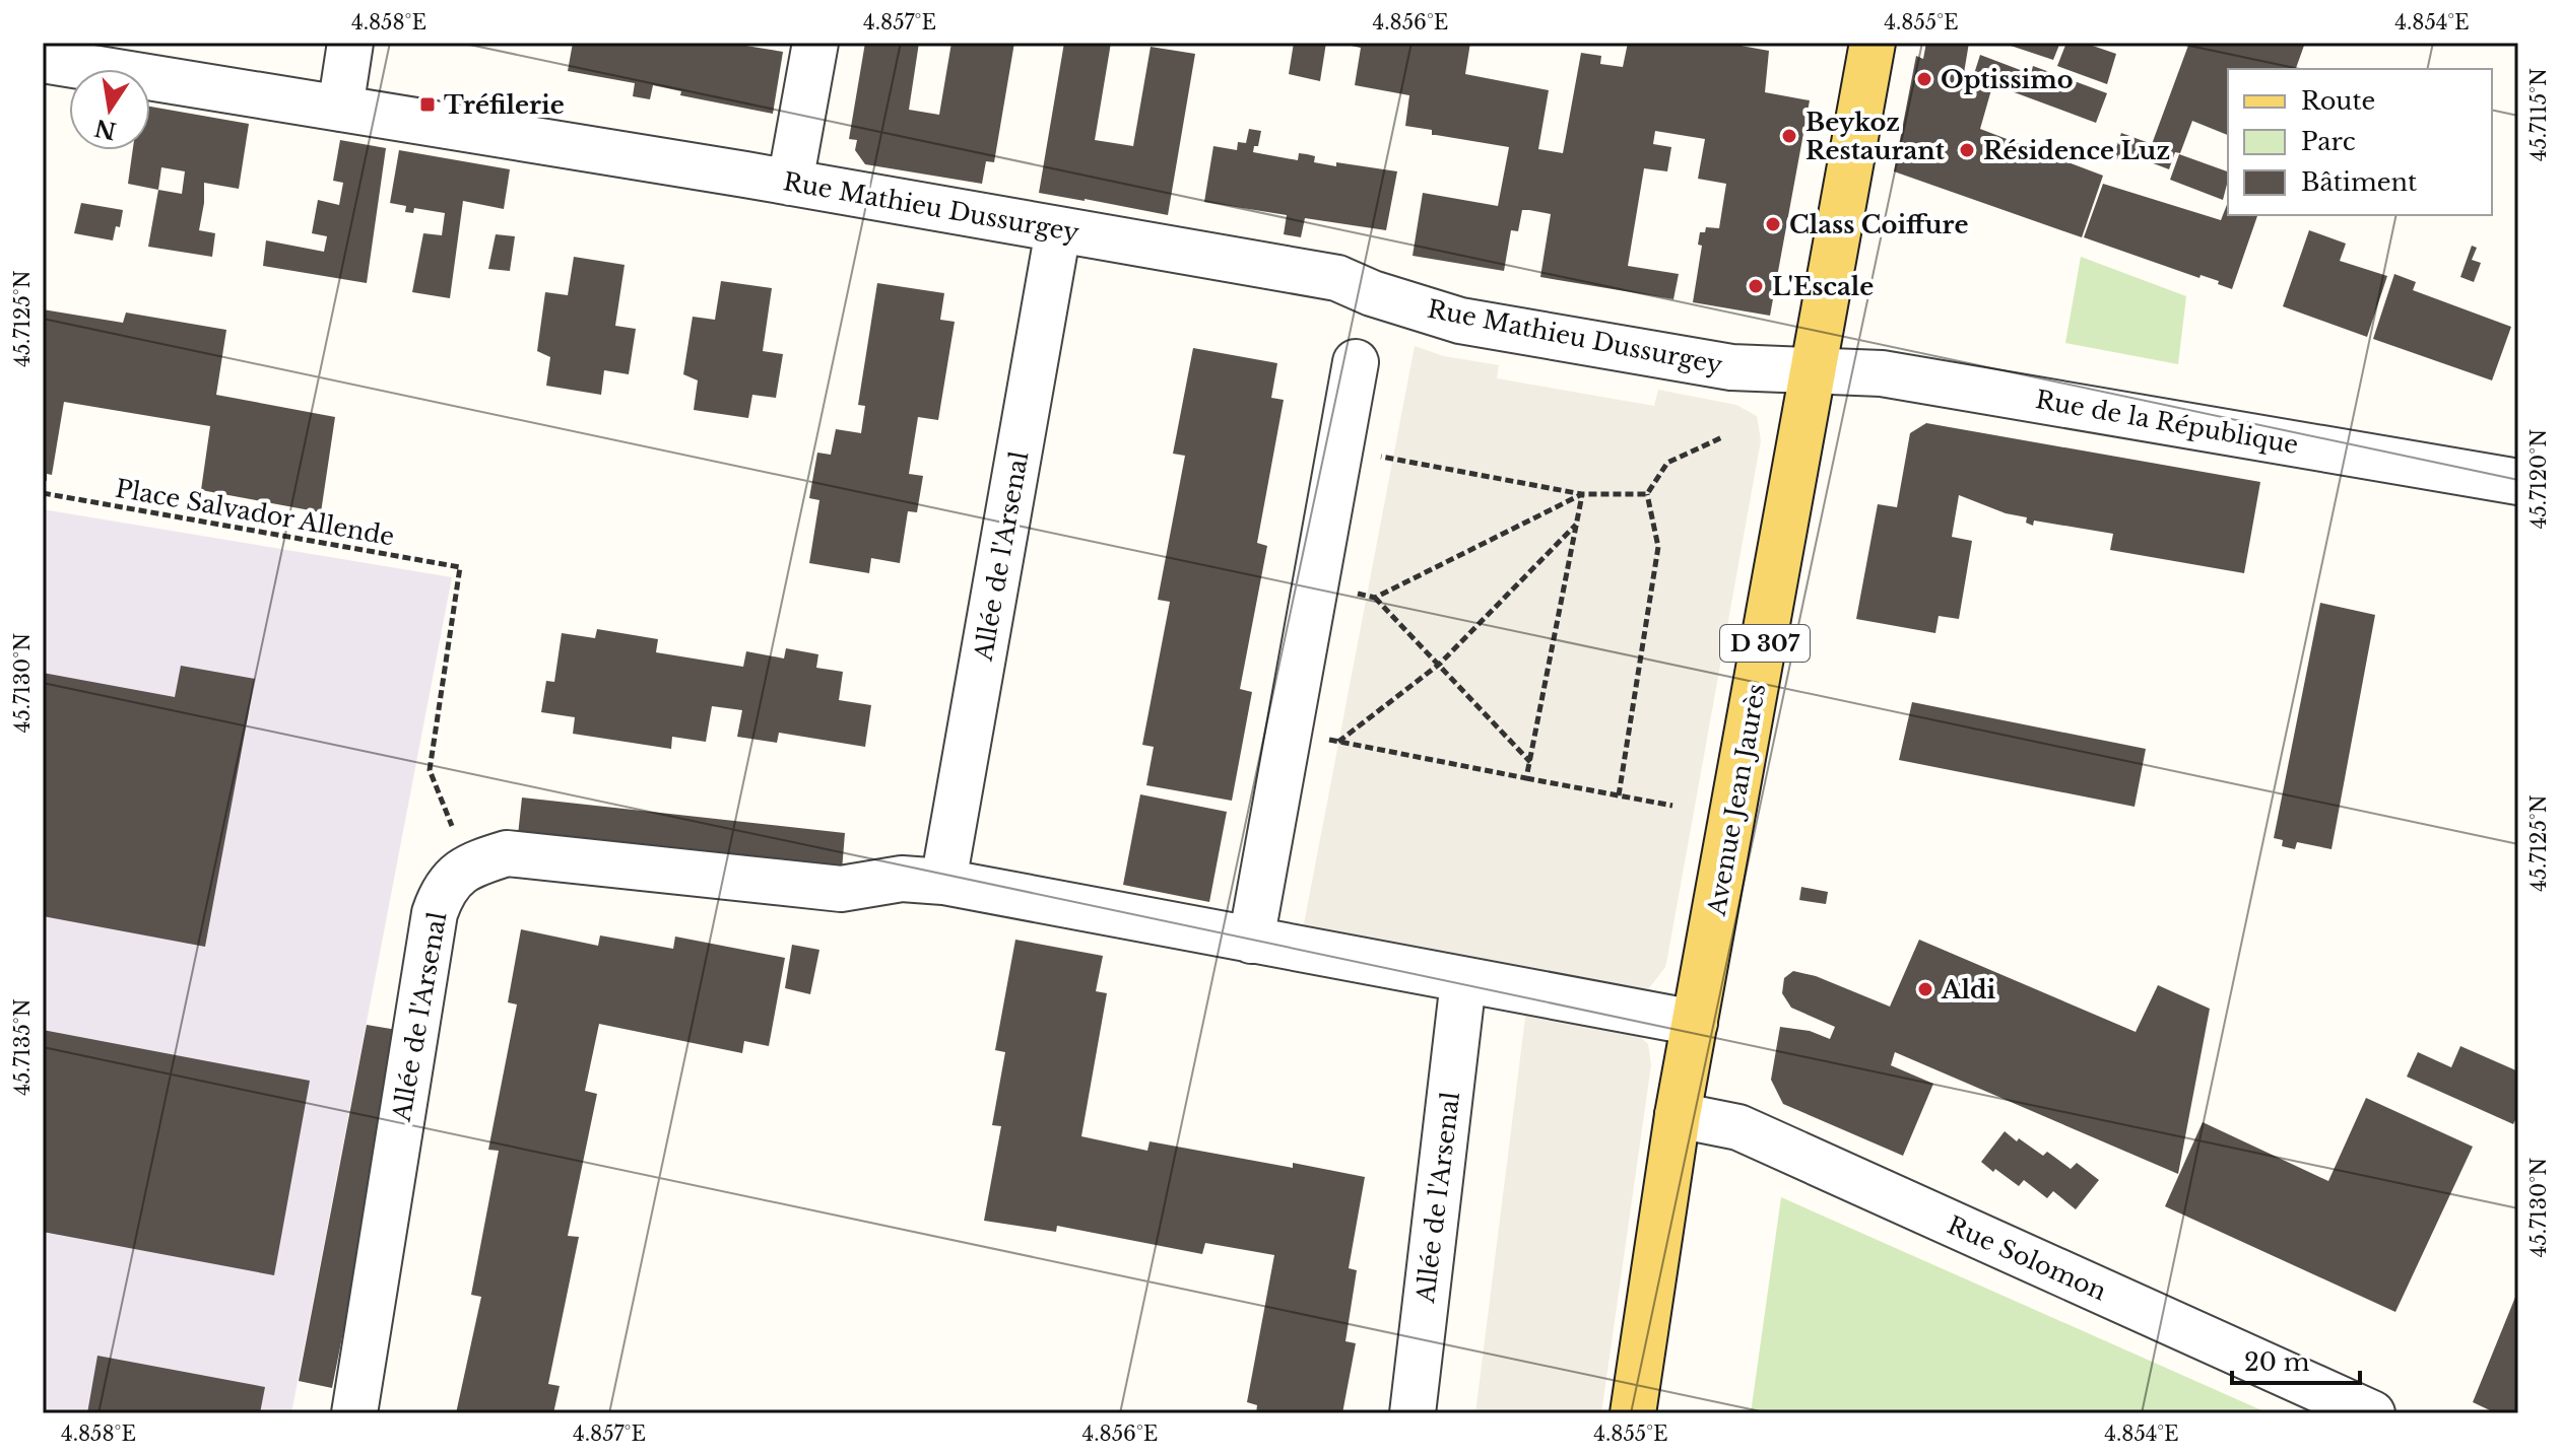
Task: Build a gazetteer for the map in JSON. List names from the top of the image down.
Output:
{
  "streets": {
    "main road": ["D 307", "Avenue Jean Jaurès"],
    "street": [
      "Rue Mathieu Dussurgey",
      "Rue de la République",
      "Allée de l'Arsenal",
      "Rue Solomon"
    ],
    "path": ["Place Salvador Allende"]
  },
  "crossings": [
    ["Rue Mathieu Dussurgey", "Rue de la République"],
    ["Rue Mathieu Dussurgey", "Allée de l'Arsenal"],
    ["Rue Mathieu Dussurgey", "Avenue Jean Jaurès"],
    ["Rue de la République", "Avenue Jean Jaurès"],
    ["Allée de l'Arsenal", "Avenue Jean Jaurès"],
    ["Avenue Jean Jaurès", "Rue Solomon"]
  ],
  "places": {
    "other": [
      "Optissimo",
      "Beykoz Restaurant",
      "Résidence Luz",
      "Class Coiffure",
      "L'Escale",
      "Aldi"
    ],
    "transit": ["Tréfilerie"]
  },
  "legend": ["Route", "Parc", "Bâtiment"],
  "scale_bar": "20 m",
  "north": "bottom",
  "coordinates": [
    "4.858°E",
    "4.857°E",
    "4.856°E",
    "4.855°E",
    "4.854°E",
    "45.7115°N",
    "45.7125°N",
    "45.7120°N",
    "45.7130°N",
    "45.7135°N"
  ]
}
